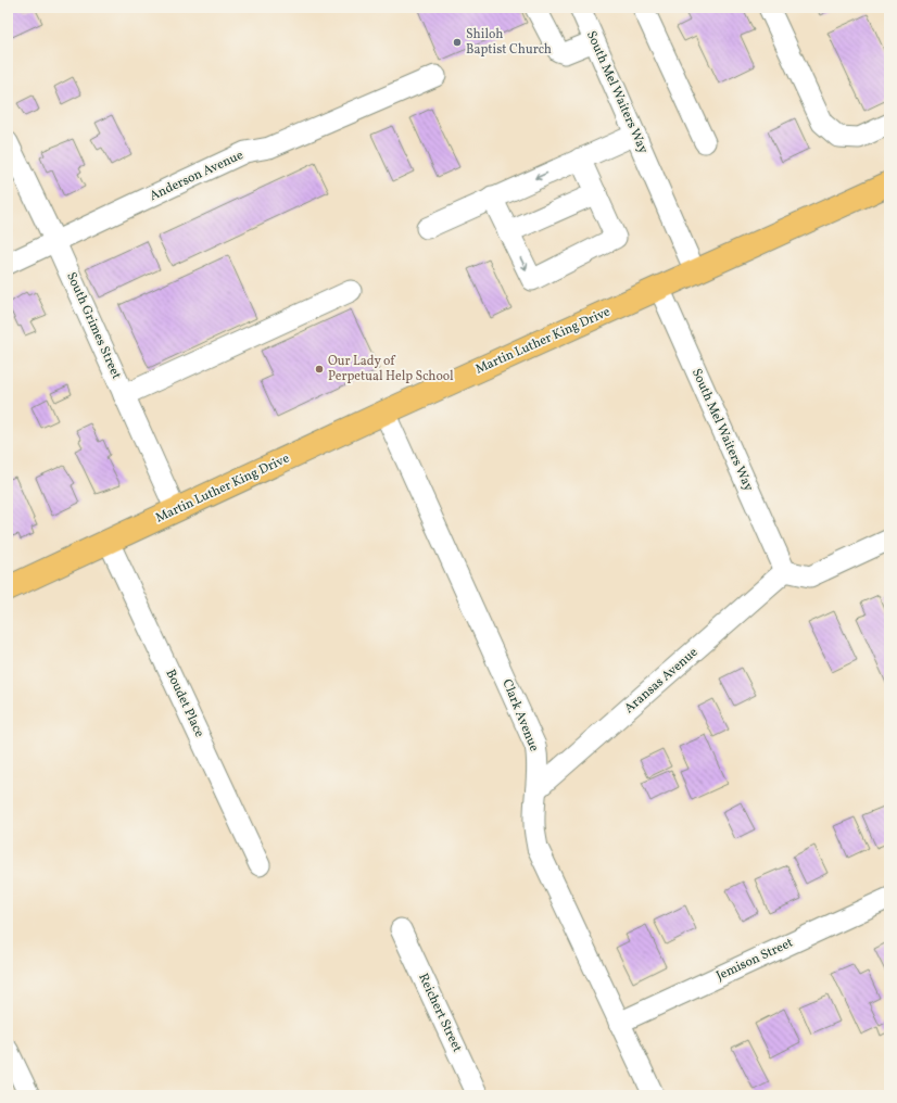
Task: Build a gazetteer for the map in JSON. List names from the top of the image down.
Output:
{
  "streets": {
    "main road": ["Martin Luther King Drive"],
    "street": [
      "South Mel Waiters Way",
      "Anderson Avenue",
      "South Grimes Street",
      "Aransas Avenue",
      "Boudet Place",
      "Clark Avenue",
      "Jemison Street",
      "Reichert Street"
    ]
  },
  "crossings": [
    ["South Mel Waiters Way", "Martin Luther King Drive"],
    ["South Mel Waiters Way", "Aransas Avenue"],
    ["Anderson Avenue", "South Grimes Street"],
    ["South Grimes Street", "Martin Luther King Drive"],
    ["Martin Luther King Drive", "Boudet Place"],
    ["Martin Luther King Drive", "Clark Avenue"],
    ["Aransas Avenue", "Clark Avenue"],
    ["Clark Avenue", "Jemison Street"]
  ],
  "places": ["Shiloh Baptist Church", "Our Lady of Perpetual Help School"]
}
